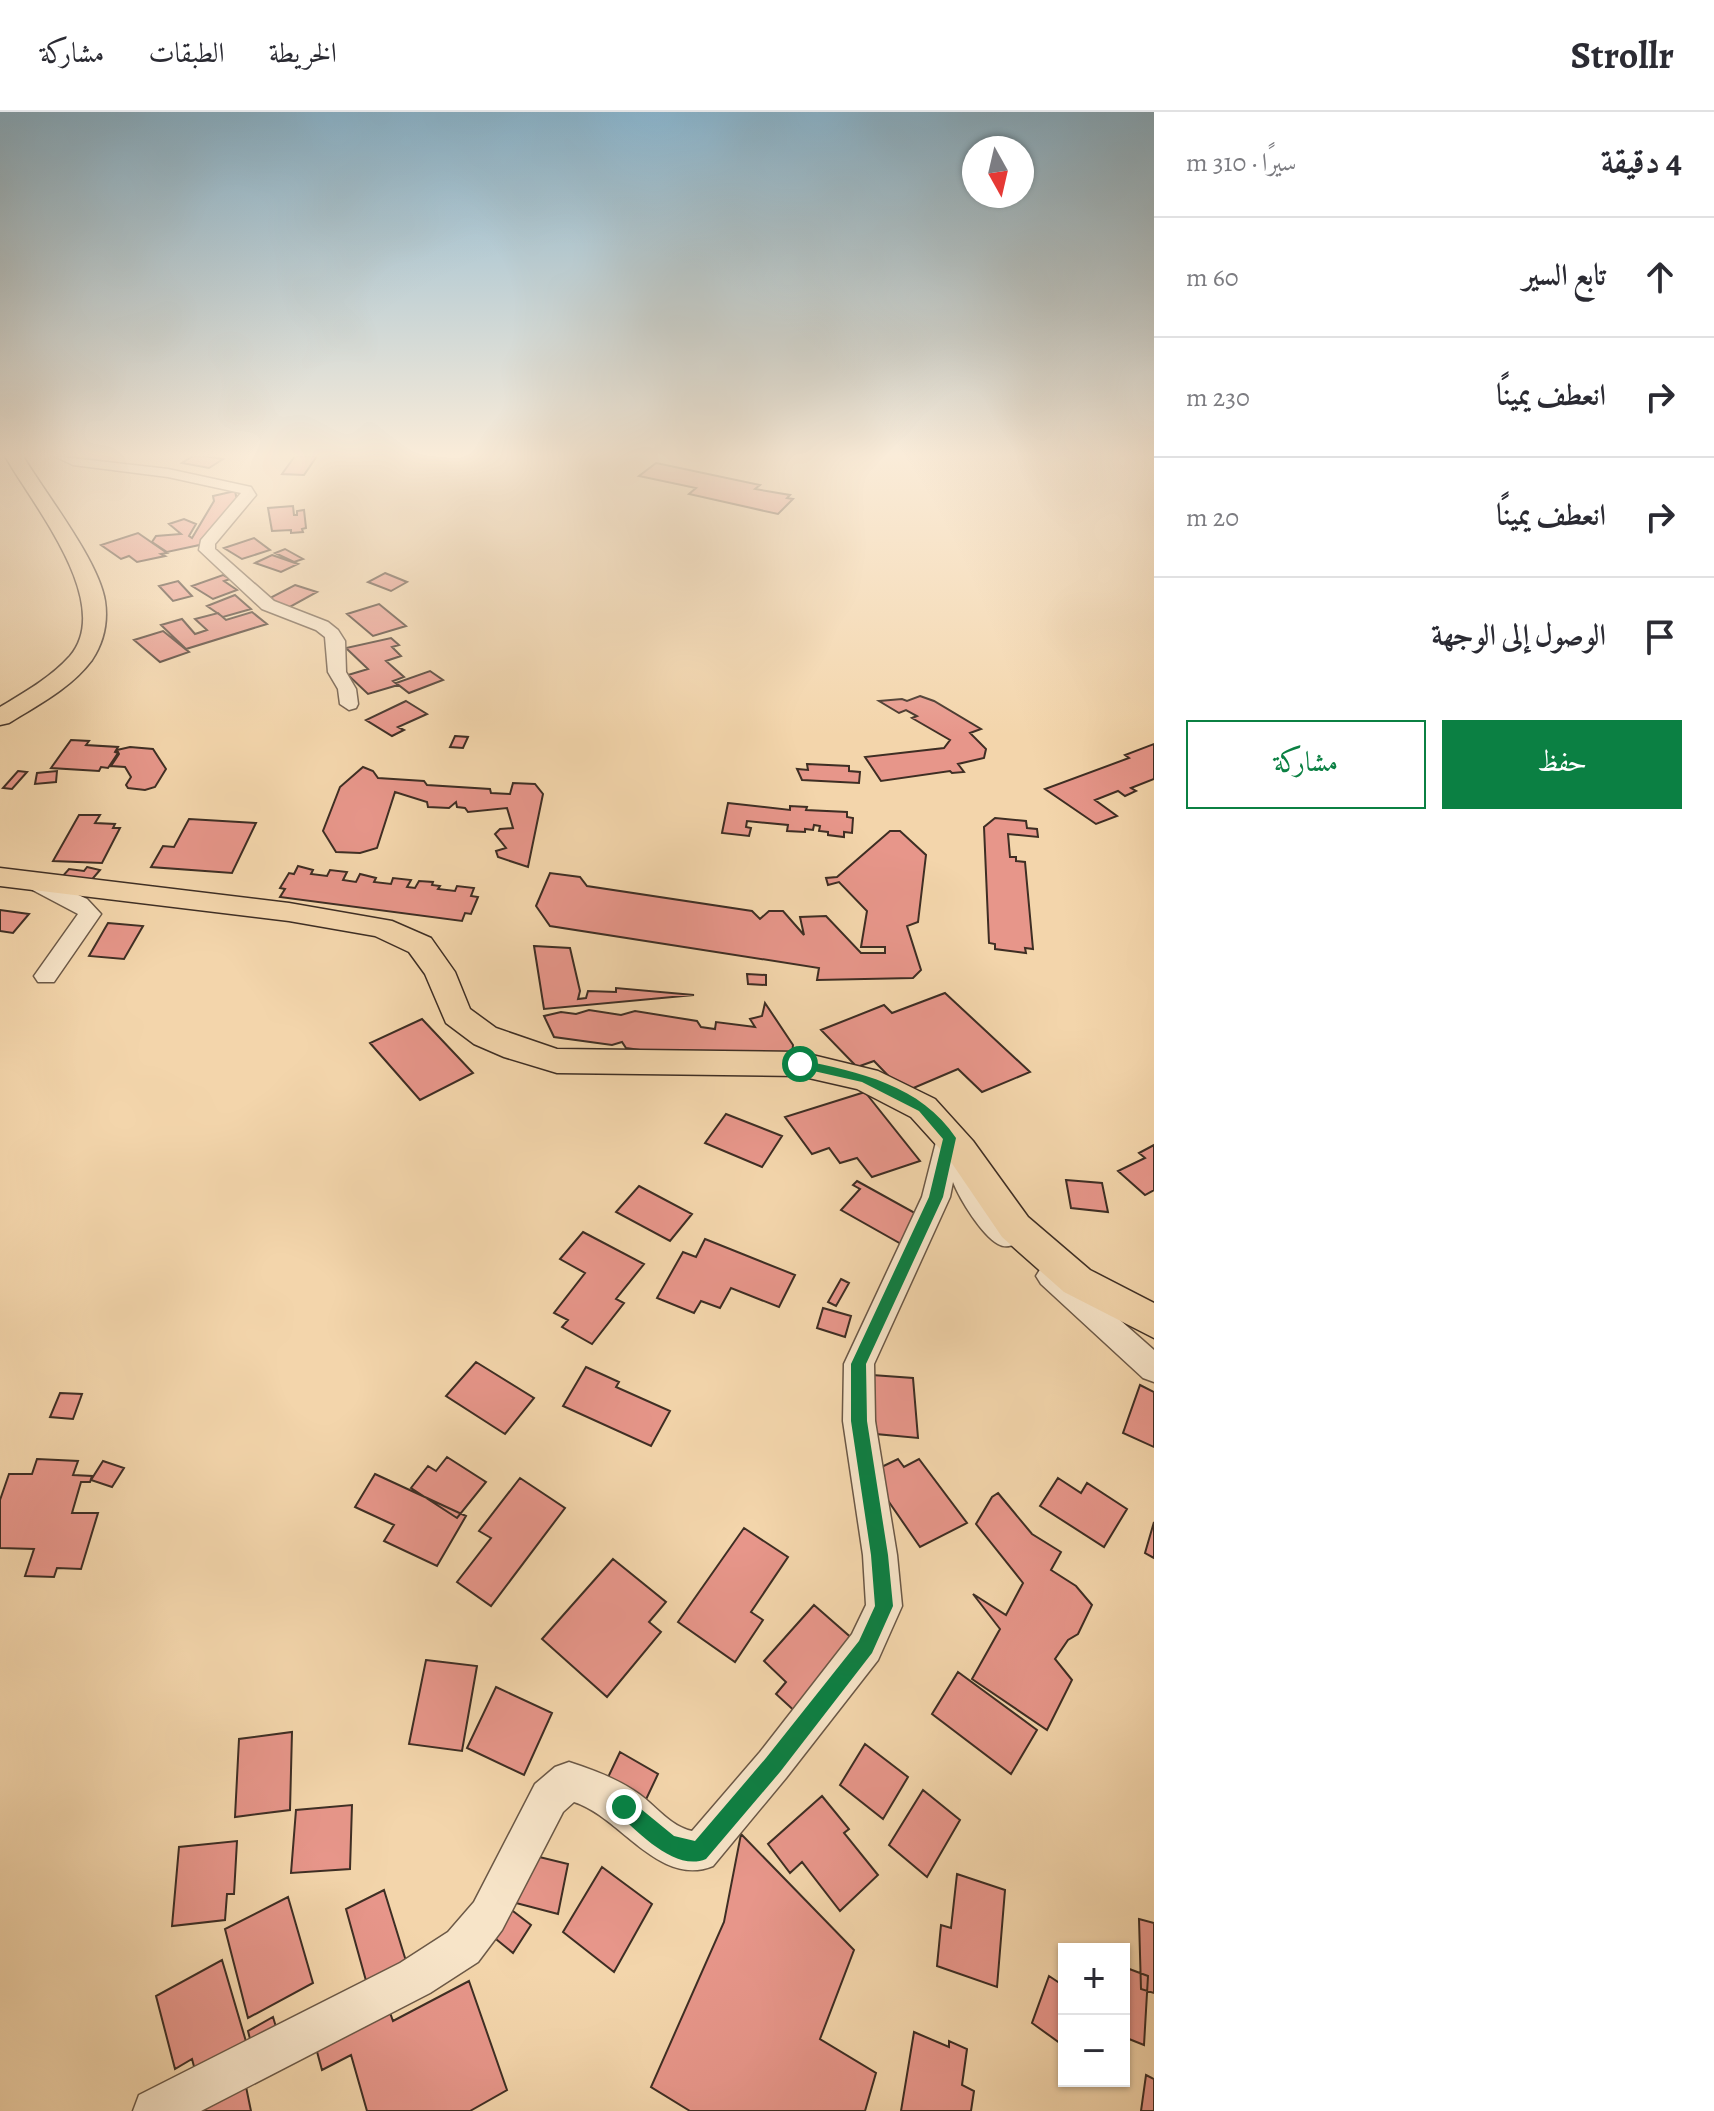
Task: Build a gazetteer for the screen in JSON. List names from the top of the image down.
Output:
{
  "north": "bottom",
  "page": {
    "header": "Strollr",
    "nav": ["الخريطة", "الطبقات", "مشاركة"],
    "heading": ["4 دقيقة", "سيرًا · 310 m"],
    "list": [
      ["تابع السير", "60 m"],
      ["انعطف يمينًا", "230 m"],
      ["انعطف يمينًا", "20 m"],
      "الوصول إلى الوجهة"
    ],
    "buttons": ["حفظ", "مشاركة"],
    "map_buttons": ["+", "−"]
  }
}
